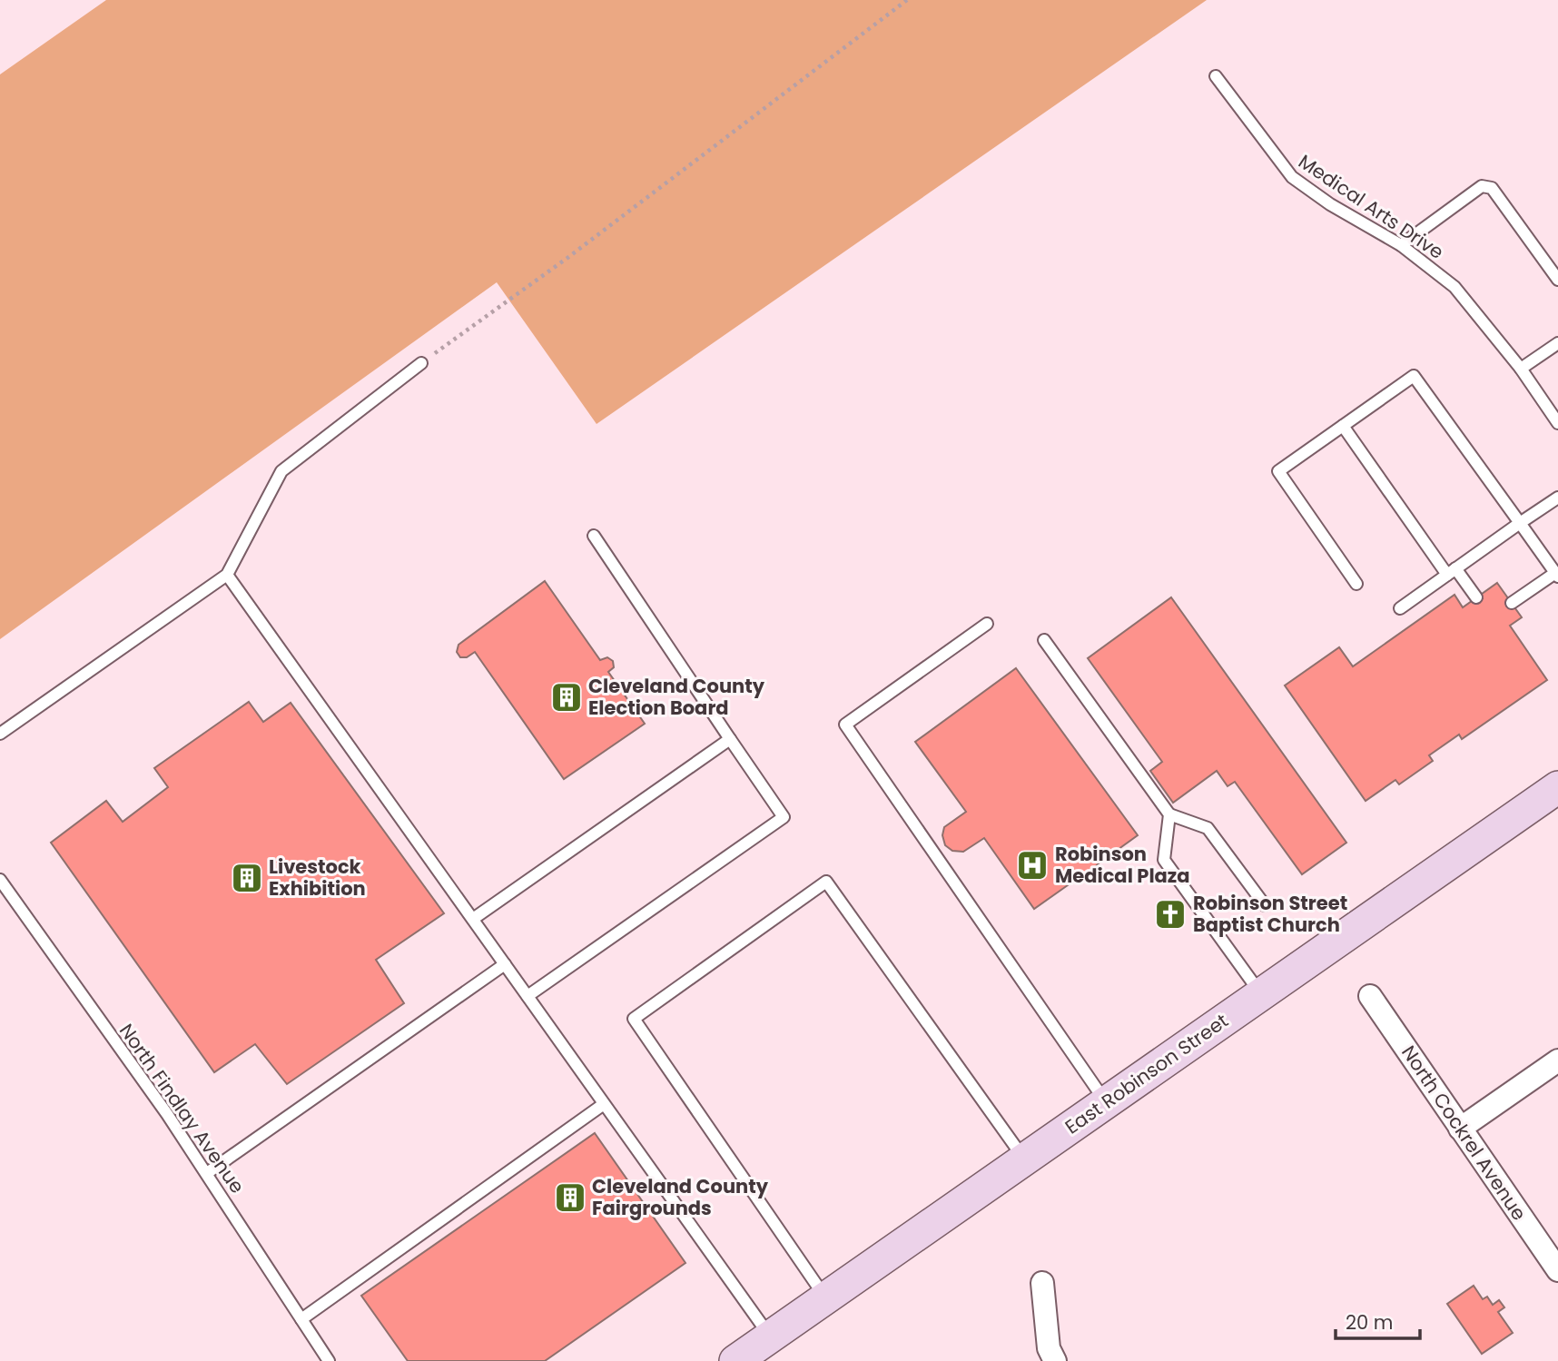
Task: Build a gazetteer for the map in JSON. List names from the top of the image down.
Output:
{
  "streets": {
    "main road": ["East Robinson Street"],
    "street": ["North Cockrel Avenue"],
    "lane": ["Medical Arts Drive", "North Findlay Avenue"]
  },
  "places": {
    "building": ["Cleveland County Election Board", "Livestock Exhibition", "Cleveland County Fairgrounds"],
    "hospital": ["Robinson Medical Plaza"],
    "church": ["Robinson Street Baptist Church"]
  },
  "scale_bar": "20 m"
}
